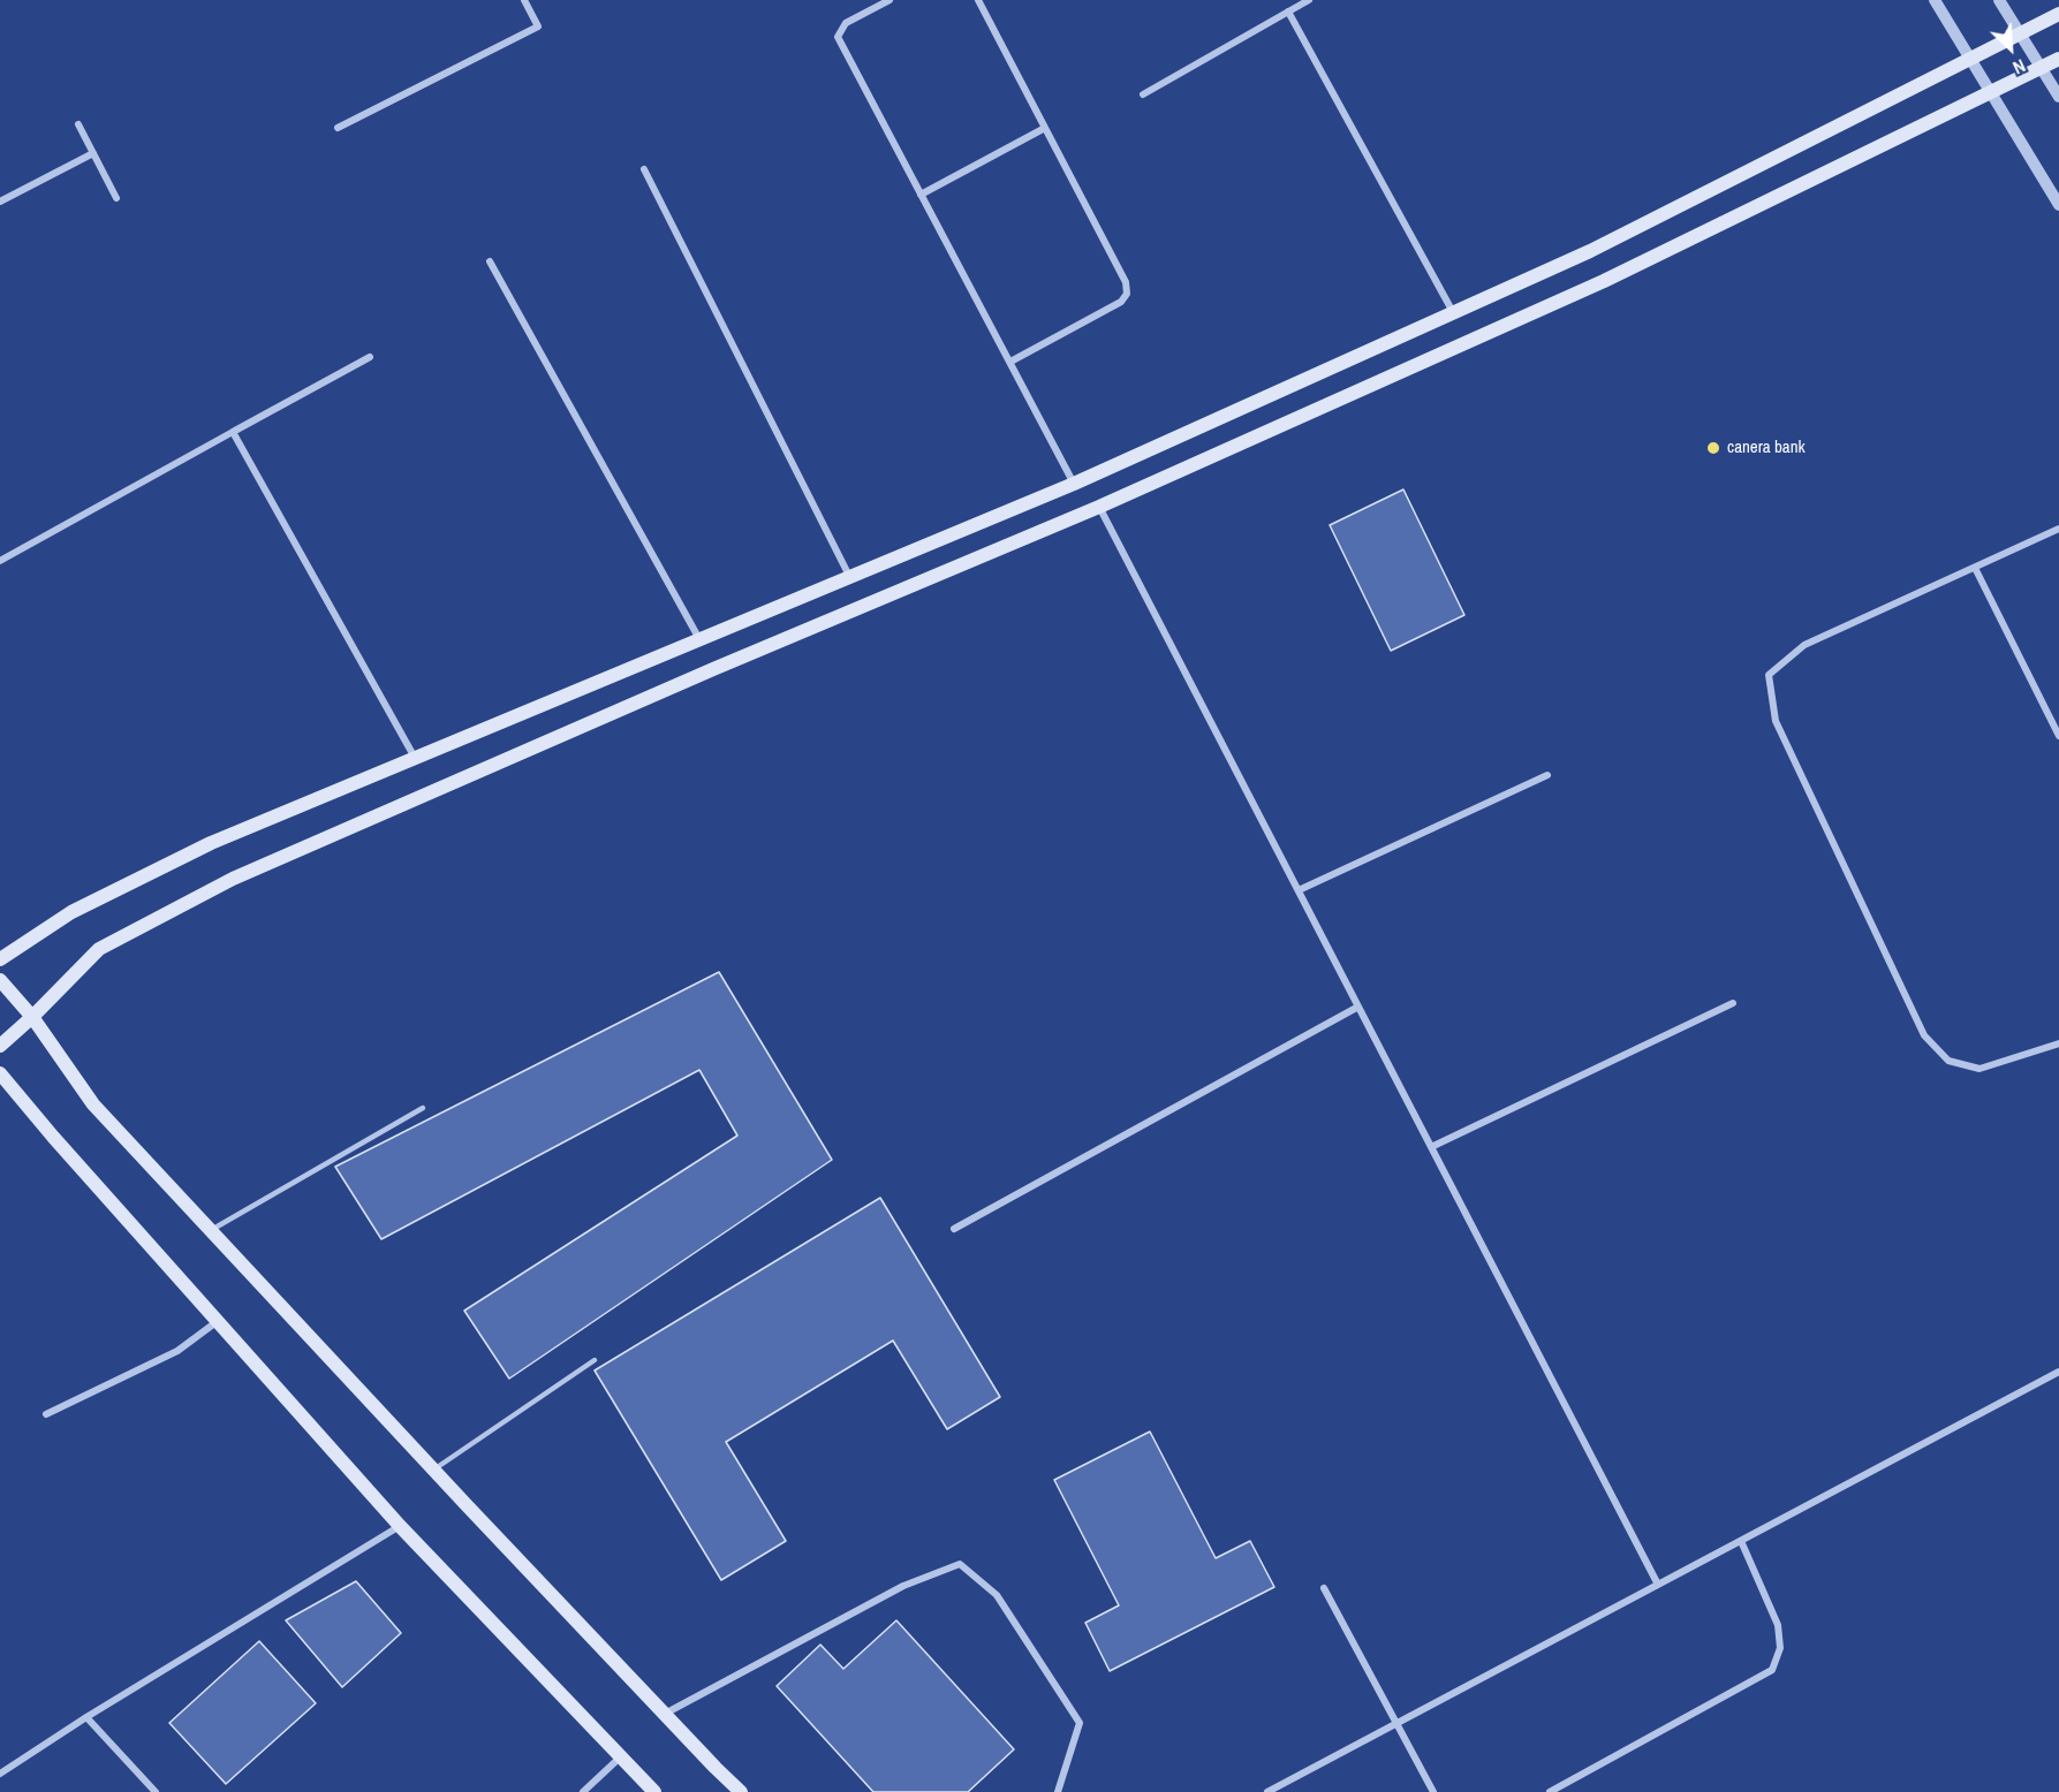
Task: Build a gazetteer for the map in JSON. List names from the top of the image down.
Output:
{
  "places": ["canera bank"],
  "north": "bottom right"
}
